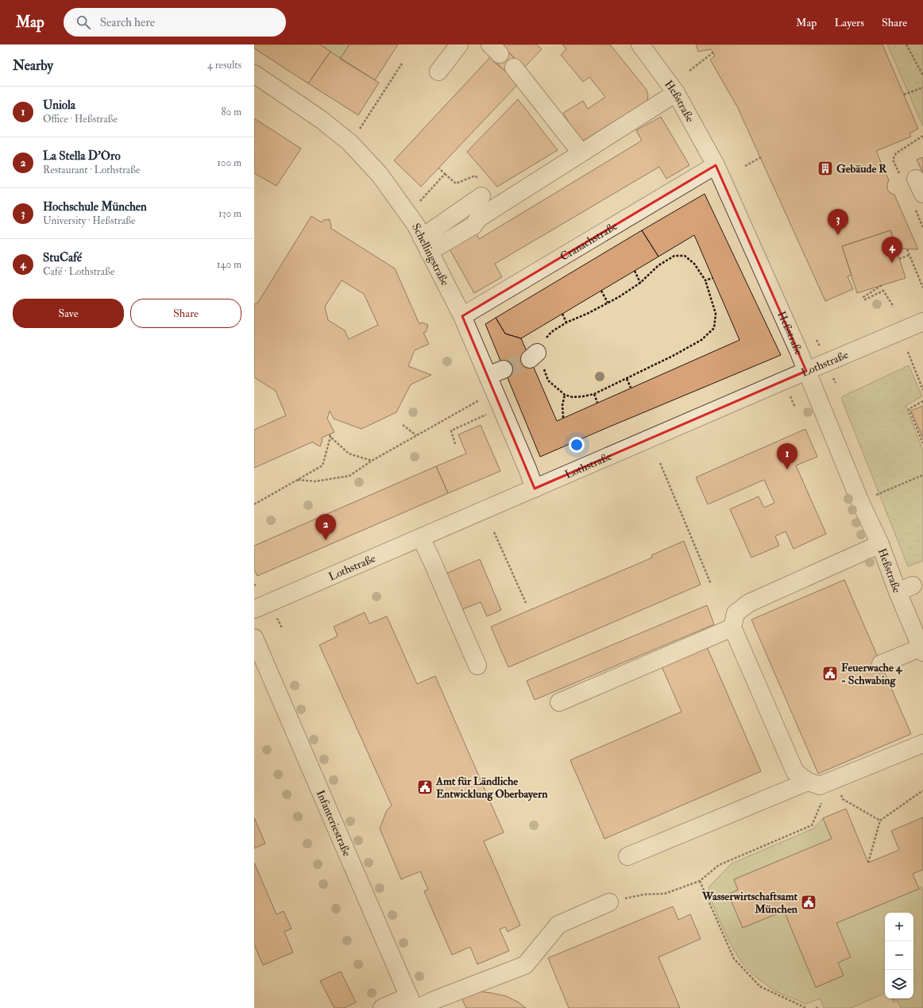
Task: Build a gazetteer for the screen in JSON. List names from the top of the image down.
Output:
{
  "streets": {
    "street": [
      "Heßstraße",
      "Cranachstraße",
      "Schellingstraße",
      "Lothstraße",
      "Infanteriestraße"
    ]
  },
  "crossings": [
    ["Heßstraße", "Cranachstraße"],
    ["Heßstraße", "Lothstraße"],
    ["Cranachstraße", "Schellingstraße"],
    ["Schellingstraße", "Lothstraße"]
  ],
  "places": {
    "building": ["Gebäude R"],
    "public building": ["Feuerwache 4 - Schwabing", "Amt für Ländliche Entwicklung Oberbayern", "Wasserwirtschaftsamt München"]
  },
  "page": {
    "header": "Map",
    "search": "Search here",
    "nav": ["Map", "Layers", "Share"],
    "heading": ["Nearby", "4 results"],
    "list": [
      {
        "mark": "1",
        "name": "Uniola",
        "note": "Office · Heßstraße",
        "value": "80 m"
      },
      {
        "mark": "2",
        "name": "La Stella D'Oro",
        "note": "Restaurant · Lothstraße",
        "value": "100 m"
      },
      {
        "mark": "3",
        "name": "Hochschule München",
        "note": "University · Heßstraße",
        "value": "130 m"
      },
      {
        "mark": "4",
        "name": "StuCafé",
        "note": "Café · Lothstraße",
        "value": "140 m"
      }
    ],
    "pins": [
      "3",
      "4",
      "1",
      "2"
    ],
    "buttons": ["Save", "Share"],
    "map_buttons": ["+", "−"]
  }
}
